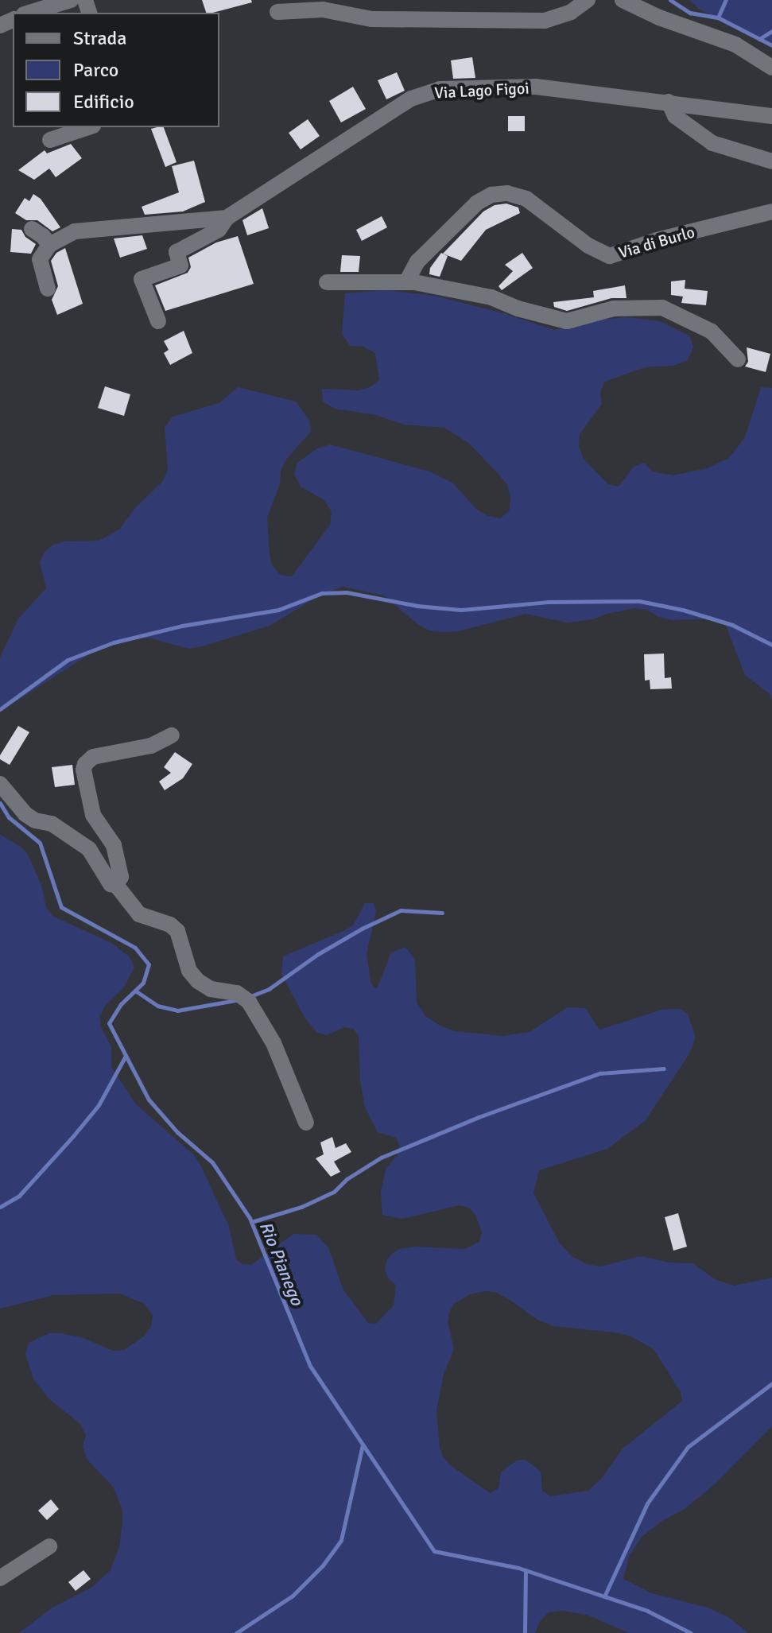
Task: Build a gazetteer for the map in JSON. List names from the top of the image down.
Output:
{
  "streets": {
    "street": ["Via Lago Figoi", "Via di Burlo"]
  },
  "water": ["Rio Pianego"],
  "legend": ["Strada", "Parco", "Edificio"]
}
